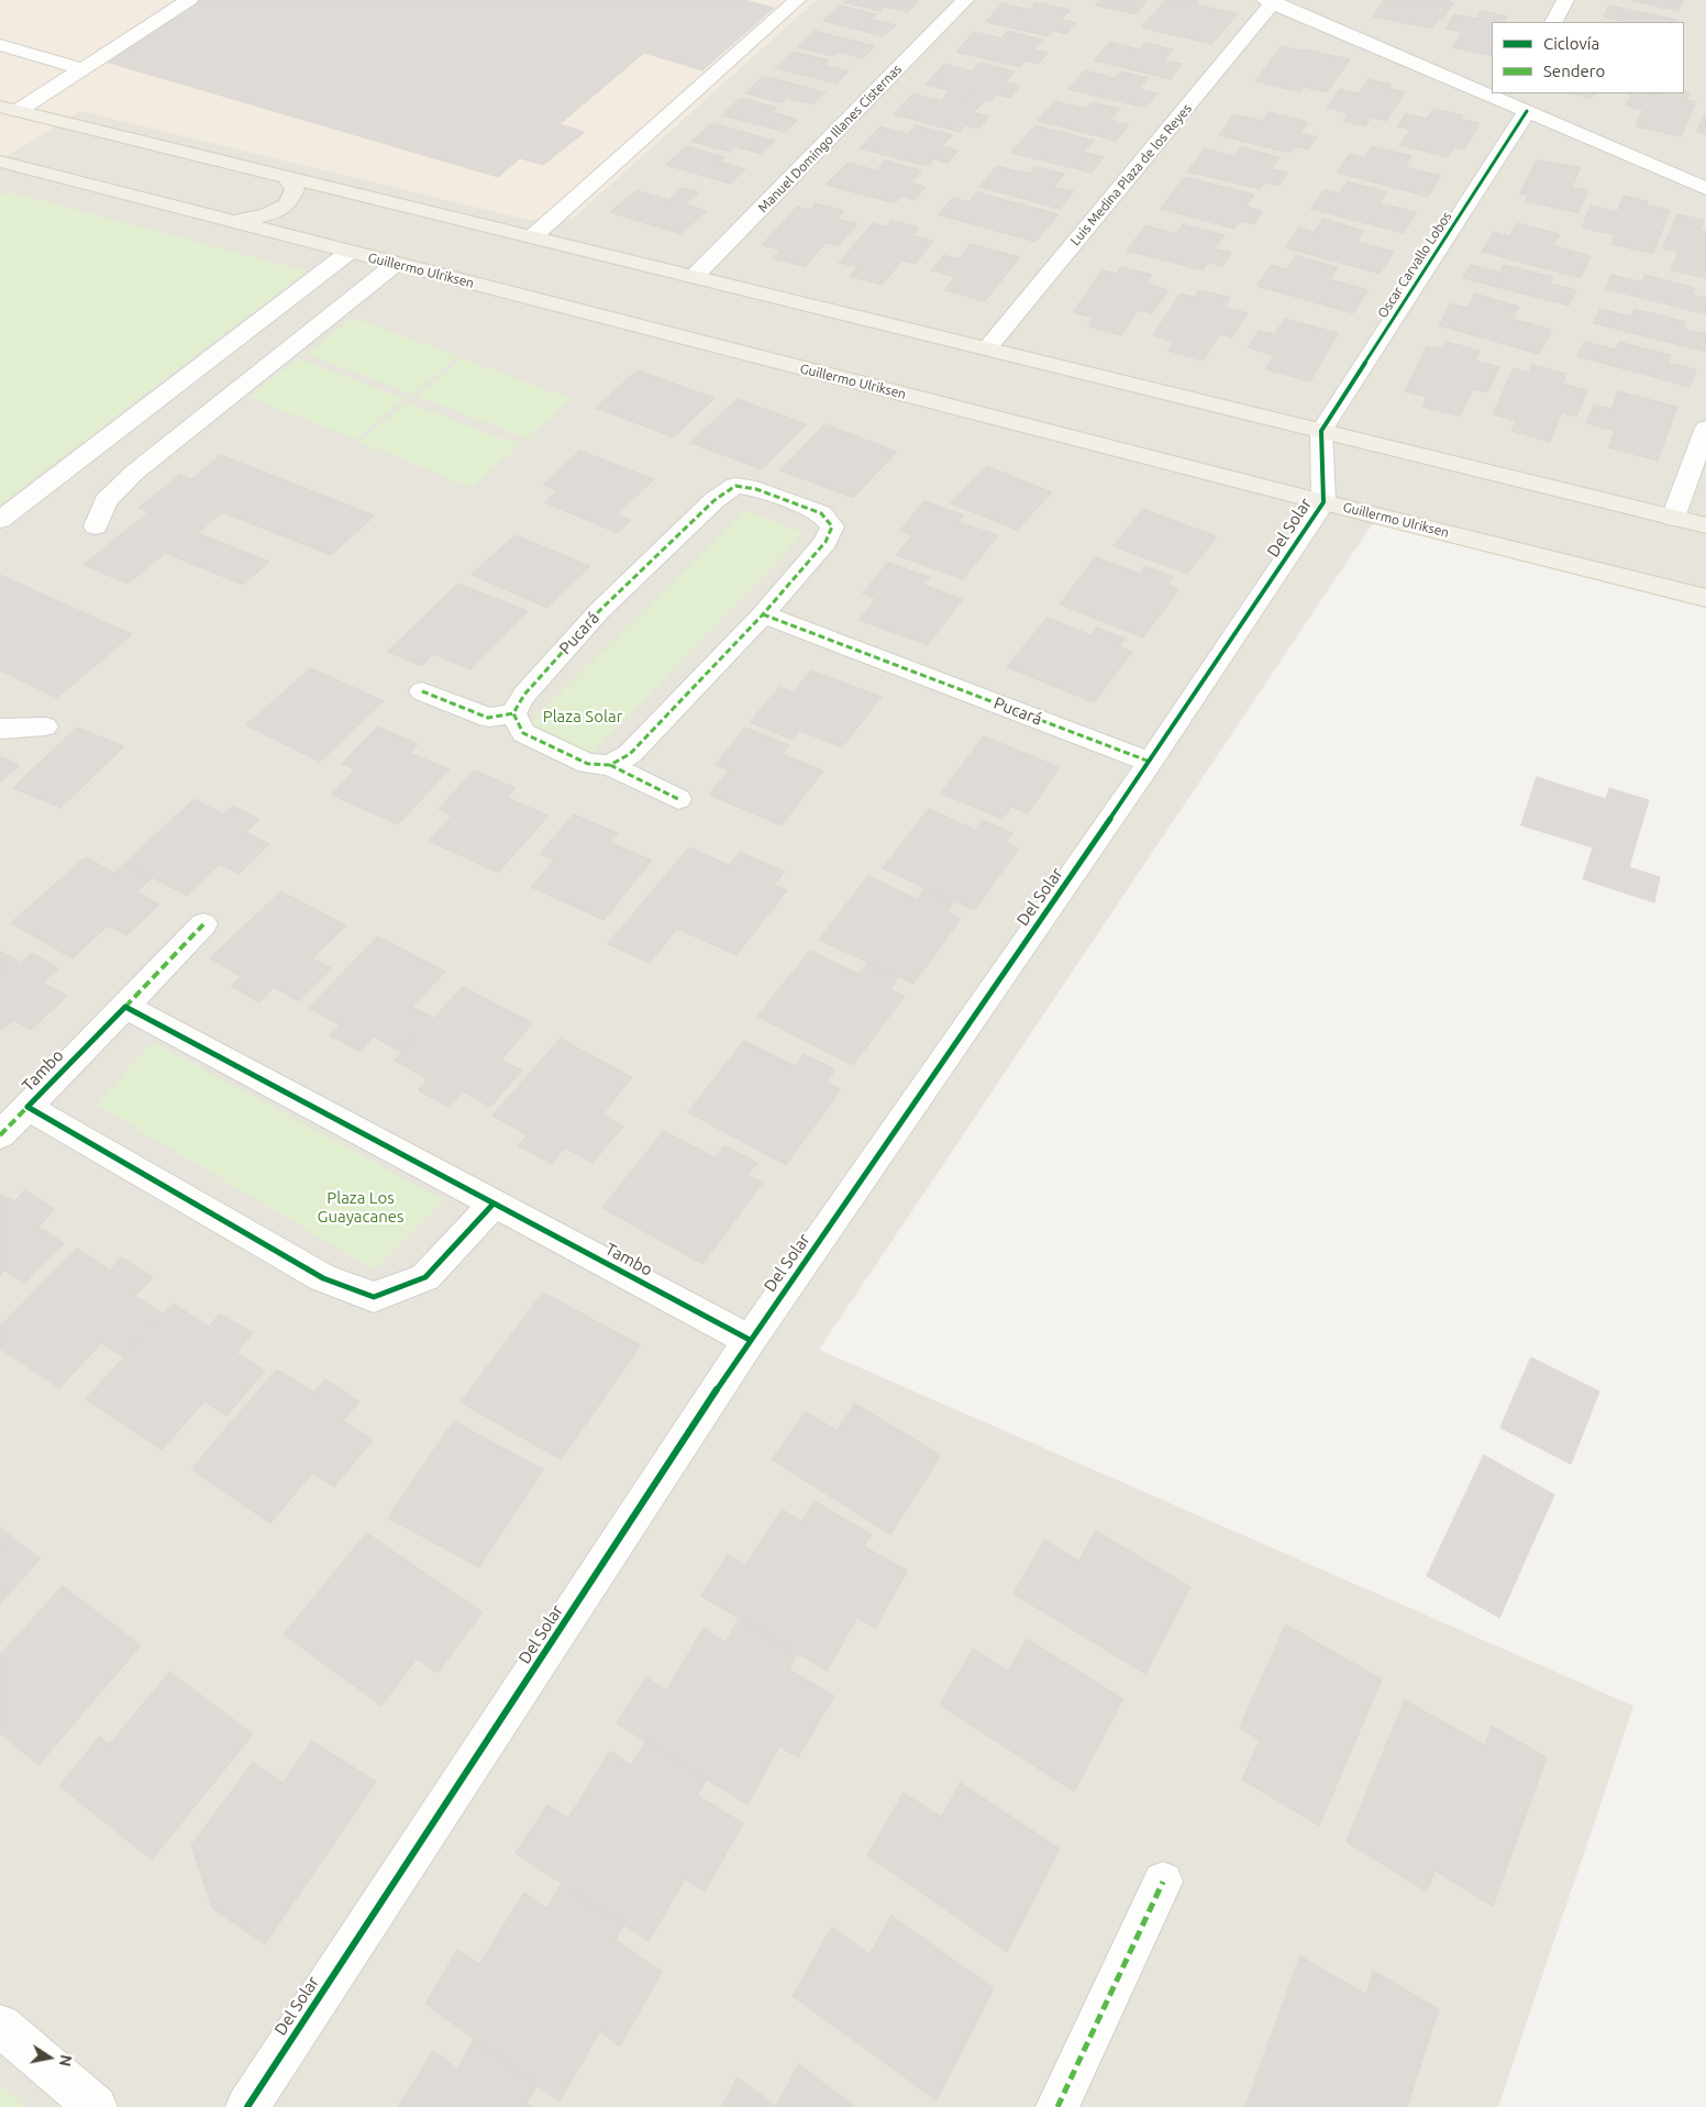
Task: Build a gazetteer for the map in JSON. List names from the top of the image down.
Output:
{
  "streets": {
    "main road": ["Guillermo Ulriksen"],
    "street": [
      "Manuel Domingo Illanes Cisternas",
      "Luis Medina Plaza de los Reyes",
      "Oscar Carvallo Lobos",
      "Del Solar",
      "Pucará",
      "Tambo"
    ]
  },
  "crossings": [
    ["Oscar Carvallo Lobos", "Del Solar"],
    ["Guillermo Ulriksen", "Del Solar"],
    ["Del Solar", "Pucará"],
    ["Del Solar", "Tambo"]
  ],
  "parks": ["Plaza Solar", "Plaza Los Guayacanes"],
  "legend": ["Ciclovía", "Sendero"],
  "north": "right"
}
